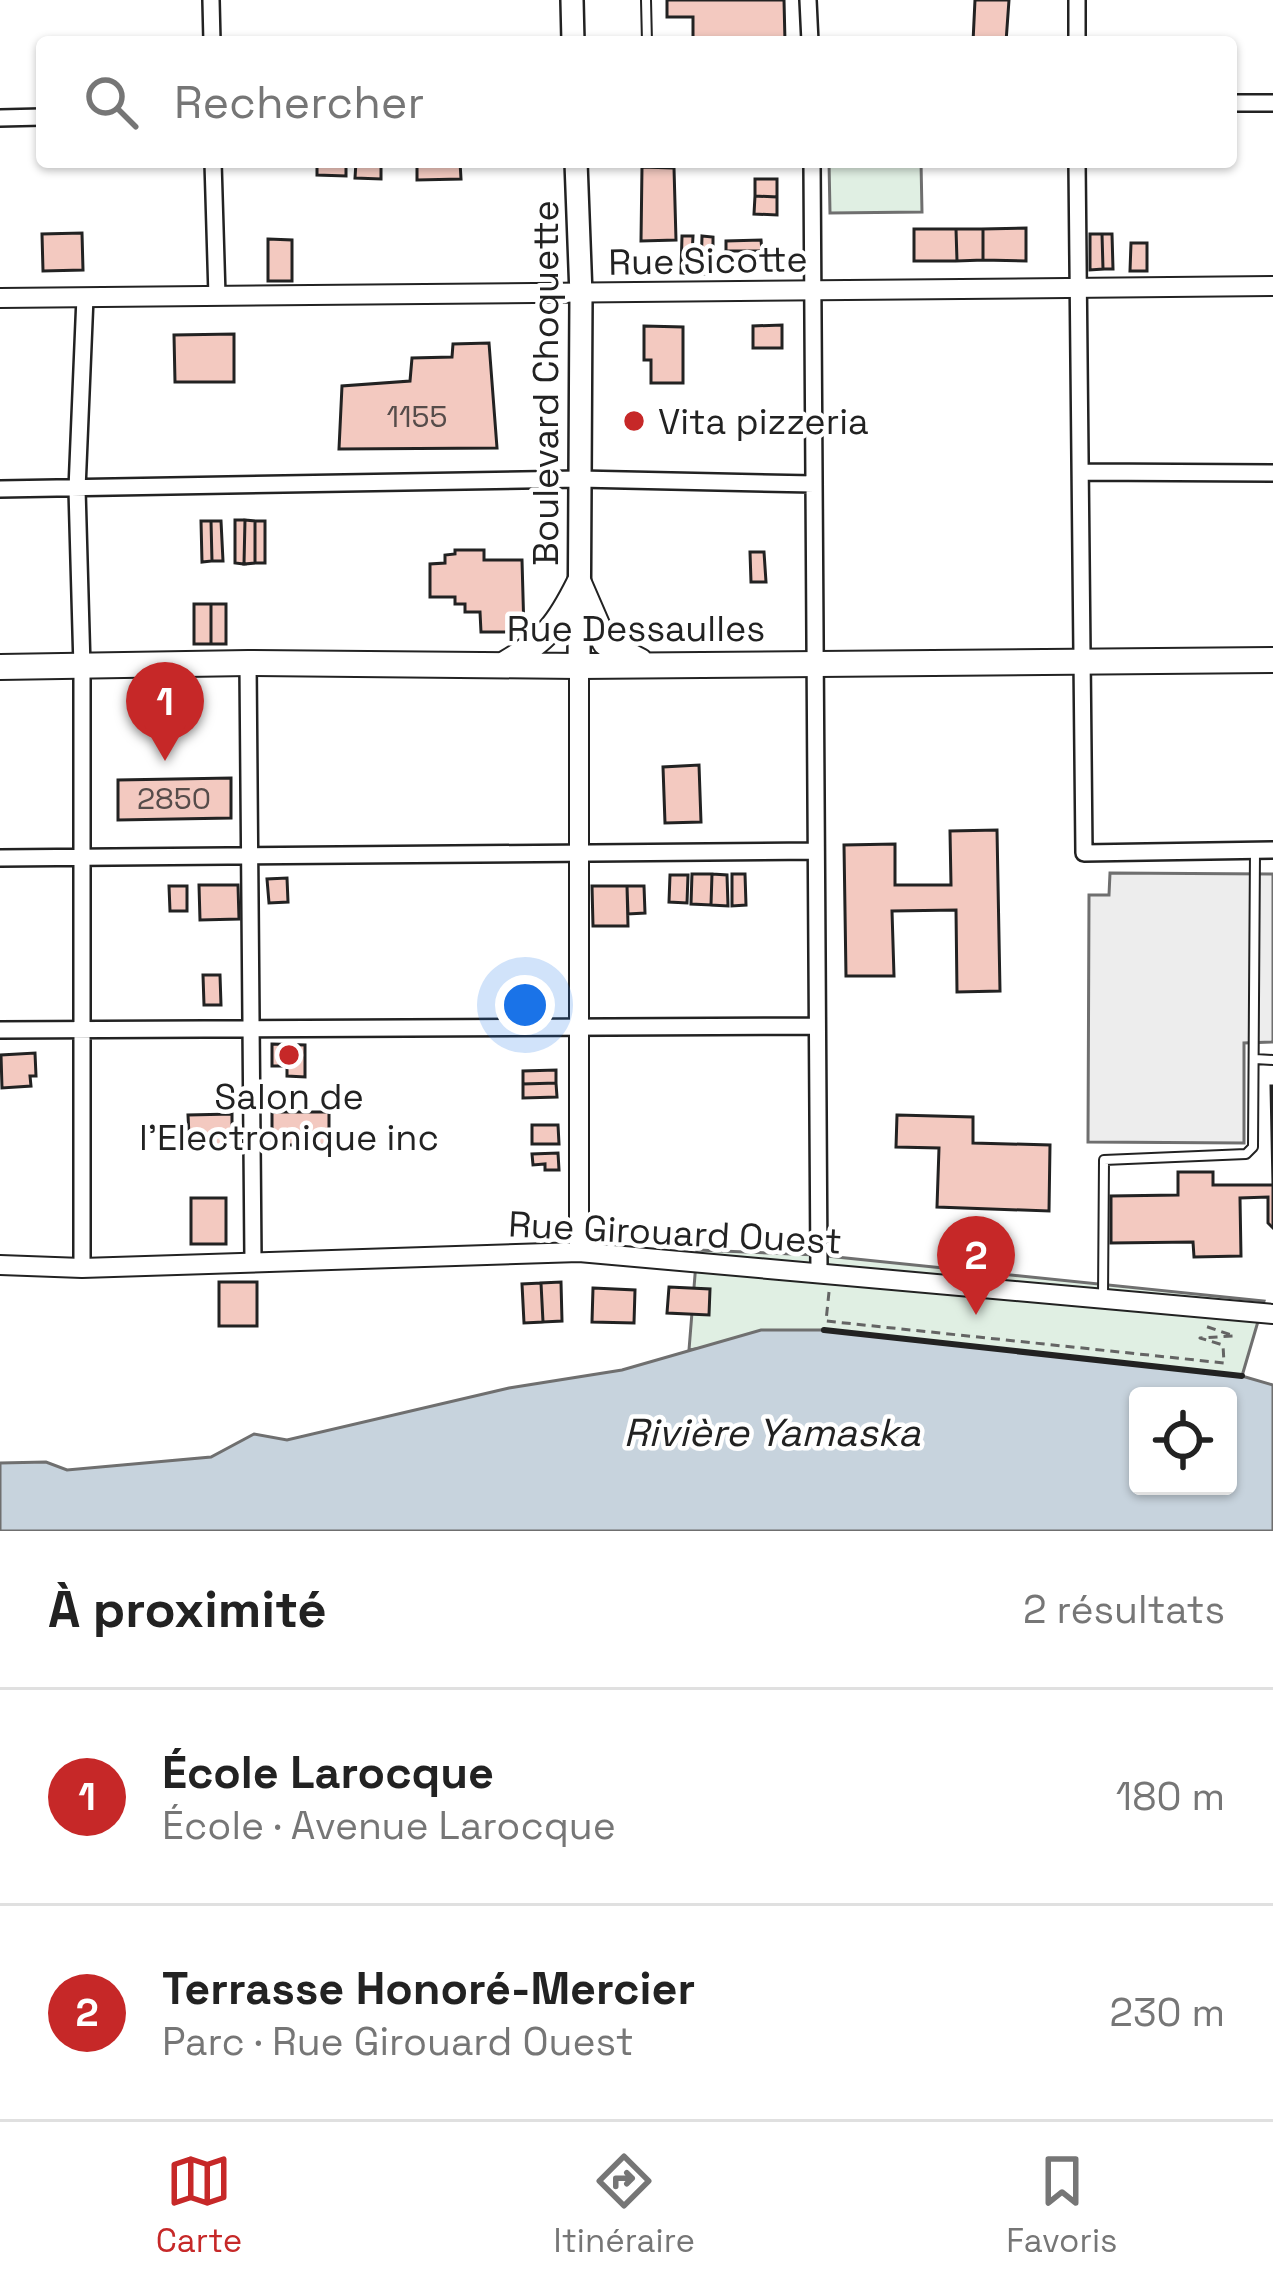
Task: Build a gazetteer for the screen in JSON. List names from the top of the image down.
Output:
{
  "streets": {
    "main road": ["Boulevard Choquette", "Rue Dessaulles"],
    "street": ["Rue Sicotte", "Rue Girouard Ouest"]
  },
  "crossings": [
    ["Rue Sicotte", "Boulevard Choquette"],
    ["Boulevard Choquette", "Rue Dessaulles"],
    ["Boulevard Choquette", "Rue Girouard Ouest"]
  ],
  "water": ["Rivière Yamaska"],
  "places": ["Vita pizzeria", "Salon de l'Electronique inc"],
  "house_numbers": ["1155", "2850"],
  "page": {
    "search": "Rechercher",
    "pins": ["1", "2"],
    "heading": ["À proximité", "2 résultats"],
    "list": [
      {
        "mark": "1",
        "name": "École Larocque",
        "note": "École · Avenue Larocque",
        "value": "180 m"
      },
      {
        "mark": "2",
        "name": "Terrasse Honoré-Mercier",
        "note": "Parc · Rue Girouard Ouest",
        "value": "230 m"
      }
    ],
    "nav": ["Carte", "Itinéraire", "Favoris"]
  }
}
